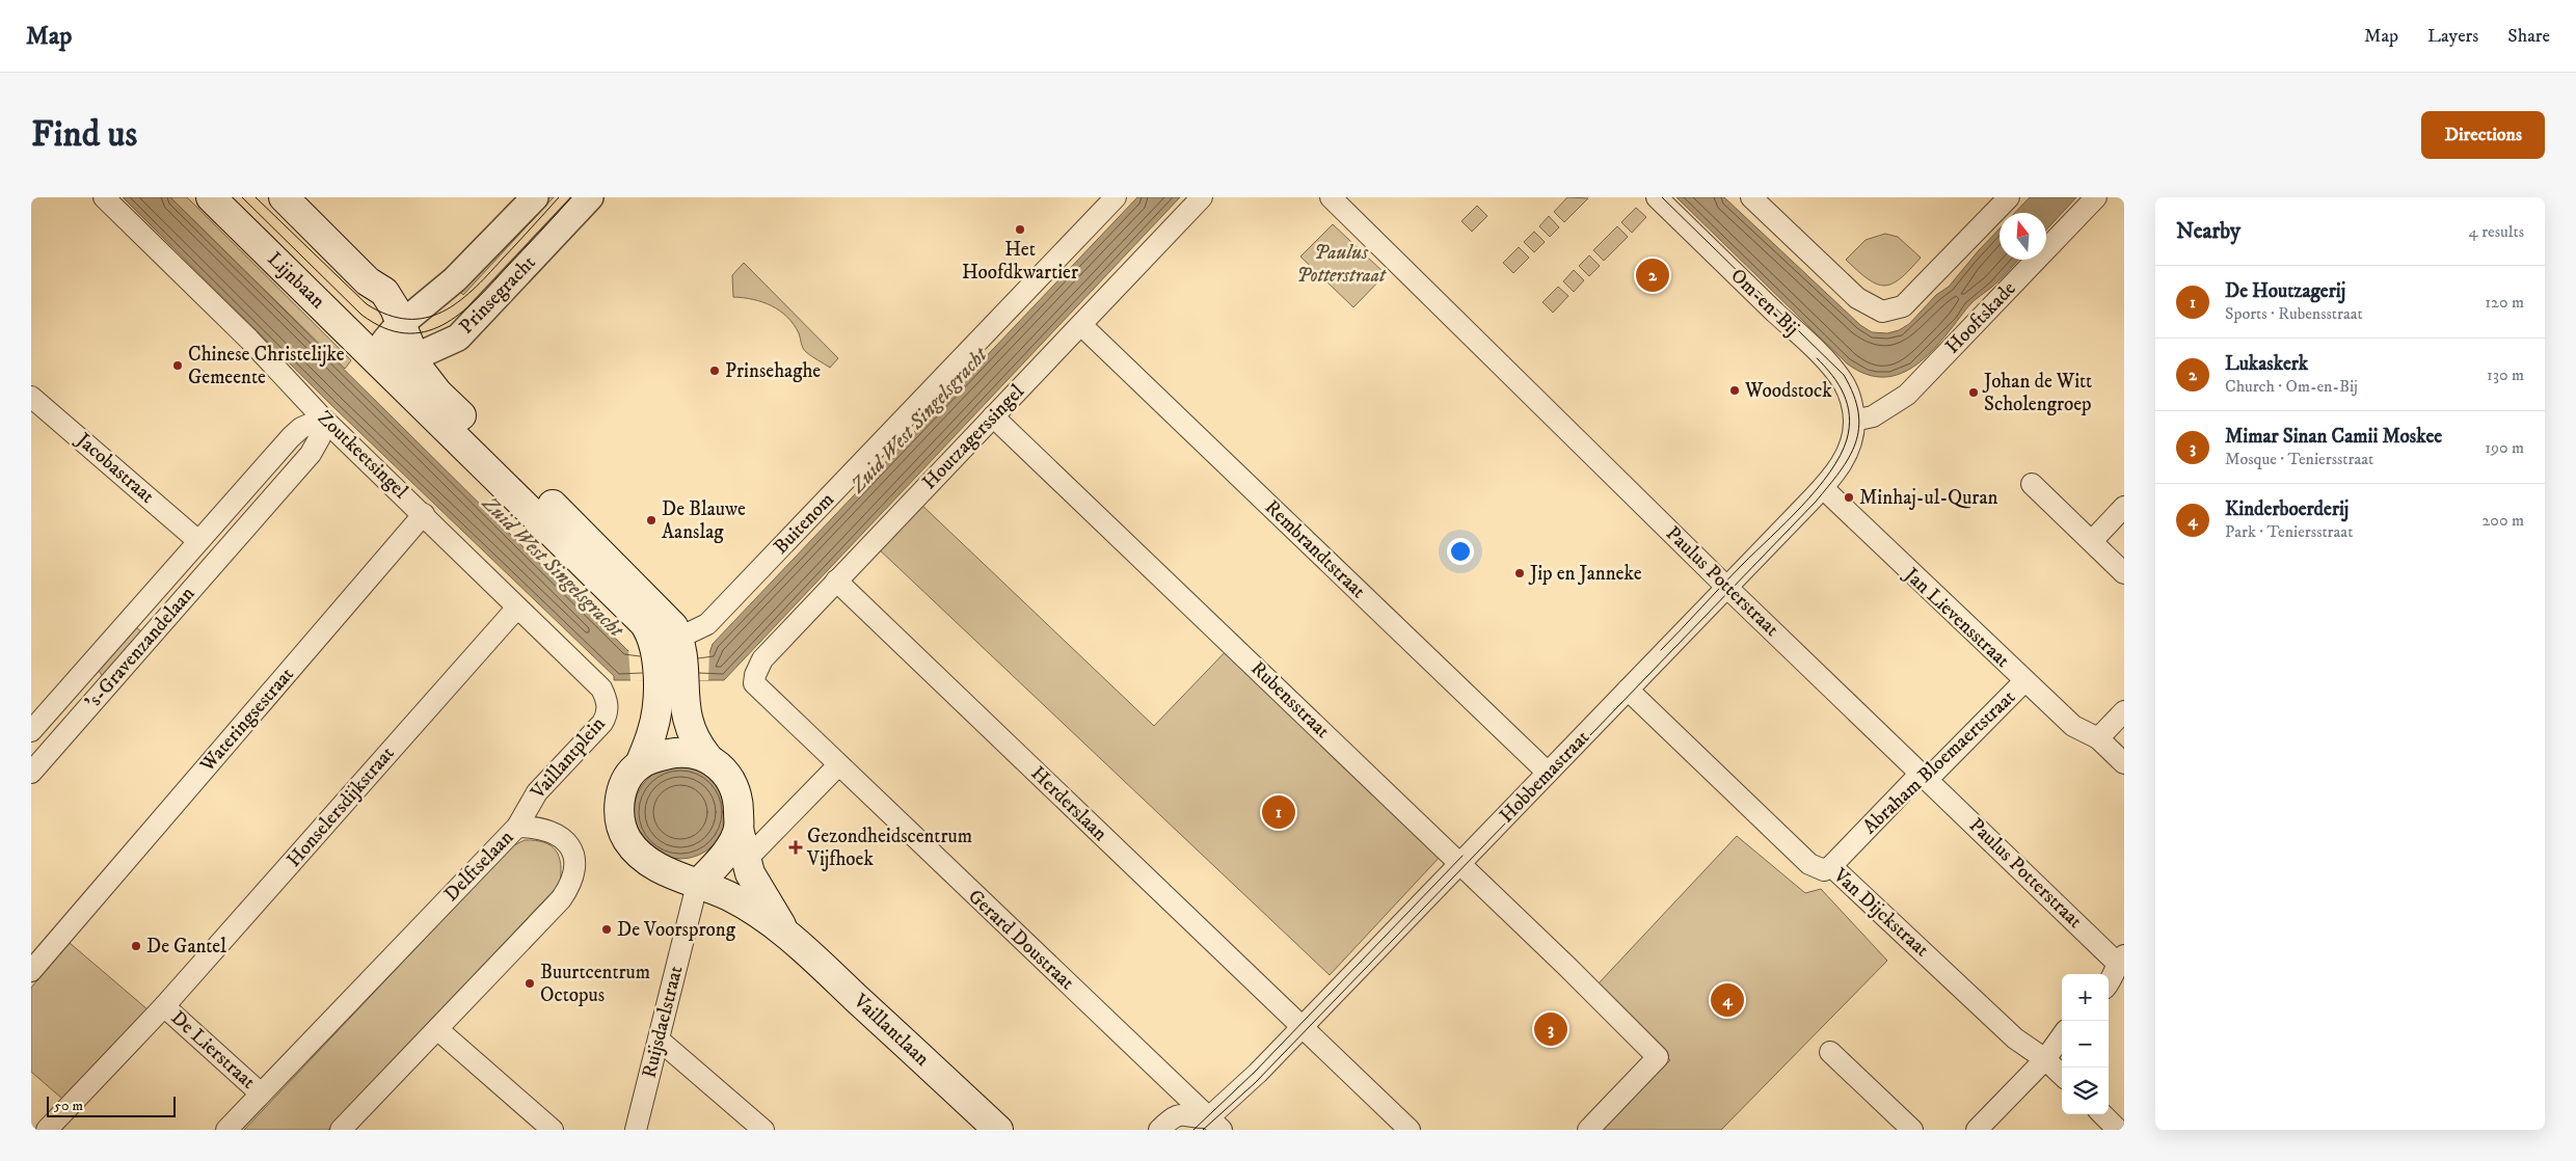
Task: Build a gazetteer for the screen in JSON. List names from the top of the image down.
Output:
{
  "streets": {
    "main road": ["Lijnbaan", "Vaillantlaan"],
    "street": [
      "Prinsegracht",
      "Om-en-Bij",
      "Hooftskade",
      "Houtzagerssingel",
      "Zoutkeetsingel",
      "Jacobastraat",
      "Buitenom",
      "Rembrandtstraat",
      "Paulus Potterstraat",
      "Jan Lievensstraat",
      "'s-Gravenzandelaan",
      "Rubensstraat",
      "Wateringsestraat",
      "Vaillantplein",
      "Abraham Bloemaertstraat",
      "Hobbemastraat",
      "Herderslaan",
      "Honselersdijkstraat",
      "Delftselaan",
      "Van Dijckstraat",
      "Gerard Doustraat",
      "Ruijsdaelstraat",
      "De Lierstraat"
    ]
  },
  "crossings": [
    ["Lijnbaan", "Prinsegracht"],
    ["Om-en-Bij", "Hooftskade"],
    ["Om-en-Bij", "Hobbemastraat"],
    ["Hooftskade", "Hobbemastraat"],
    ["Houtzagerssingel", "Rembrandtstraat"],
    ["Houtzagerssingel", "Rubensstraat"],
    ["Houtzagerssingel", "Herderslaan"],
    ["Houtzagerssingel", "Gerard Doustraat"],
    ["Zoutkeetsingel", "'s-Gravenzandelaan"],
    ["Zoutkeetsingel", "Wateringsestraat"],
    ["Zoutkeetsingel", "Vaillantplein"],
    ["Zoutkeetsingel", "Honselersdijkstraat"],
    ["Jacobastraat", "'s-Gravenzandelaan"],
    ["Rembrandtstraat", "Hobbemastraat"],
    ["Paulus Potterstraat", "Abraham Bloemaertstraat"],
    ["Paulus Potterstraat", "Hobbemastraat"],
    ["Jan Lievensstraat", "Abraham Bloemaertstraat"],
    ["Jan Lievensstraat", "Hobbemastraat"],
    ["Rubensstraat", "Hobbemastraat"],
    ["Vaillantplein", "Delftselaan"],
    ["Abraham Bloemaertstraat", "Van Dijckstraat"],
    ["Hobbemastraat", "Herderslaan"],
    ["Hobbemastraat", "Van Dijckstraat"],
    ["Hobbemastraat", "Gerard Doustraat"],
    ["Honselersdijkstraat", "De Lierstraat"],
    ["Delftselaan", "De Lierstraat"],
    ["Ruijsdaelstraat", "Vaillantlaan"]
  ],
  "water": ["Zuid West Singelsgracht"],
  "parks": ["Paulus Potterstraat"],
  "places": {
    "other": [
      "Het Hoofdkwartier",
      "Chinese Christelijke Gemeente",
      "Prinsehaghe",
      "Woodstock",
      "Johan de Witt Scholengroep",
      "Minhaj-ul-Quran",
      "De Blauwe Aanslag",
      "Jip en Janneke",
      "De Voorsprong",
      "De Gantel",
      "Buurtcentrum Octopus"
    ],
    "health": ["Gezondheidscentrum Vijfhoek"]
  },
  "scale_bar": "50 m",
  "north": "top",
  "page": {
    "header": "Map",
    "nav": ["Map", "Layers", "Share"],
    "buttons": "Directions",
    "title": "Find us",
    "heading": ["Nearby", "4 results"],
    "pins": [
      "2",
      "1",
      "4",
      "3"
    ],
    "list": [
      {
        "mark": "1",
        "name": "De Houtzagerij",
        "note": "Sports · Rubensstraat",
        "value": "120 m"
      },
      {
        "mark": "2",
        "name": "Lukaskerk",
        "note": "Church · Om-en-Bij",
        "value": "130 m"
      },
      {
        "mark": "3",
        "name": "Mimar Sinan Camii Moskee",
        "note": "Mosque · Teniersstraat",
        "value": "190 m"
      },
      {
        "mark": "4",
        "name": "Kinderboerderij",
        "note": "Park · Teniersstraat",
        "value": "200 m"
      }
    ],
    "map_buttons": ["+", "−"],
    "scale": "50 m"
  }
}
